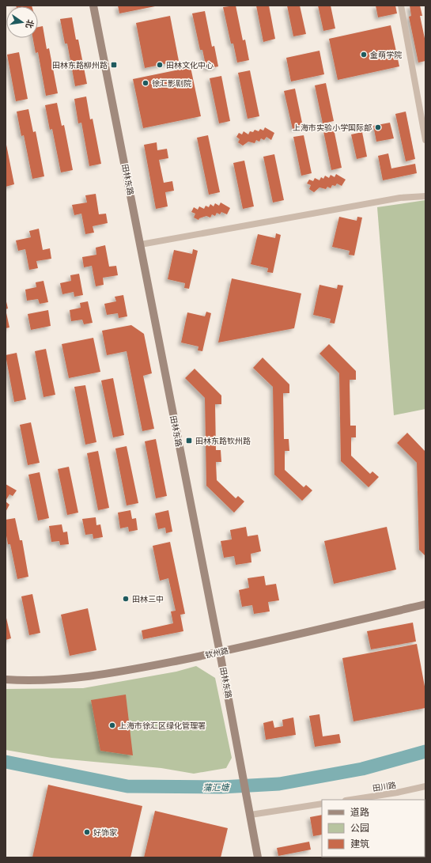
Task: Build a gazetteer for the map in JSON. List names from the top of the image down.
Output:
{
  "streets": {
    "street": ["田林东路", "钦州路", "田川路"]
  },
  "crossings": [
    ["田林东路", "钦州路"]
  ],
  "water": ["蒲汇塘"],
  "places": {
    "other": [
      "金萌学院",
      "田林文化中心",
      "徐汇影剧院",
      "上海市实验小学国际部",
      "田林三中",
      "上海市徐汇区绿化管理署",
      "好饰家"
    ],
    "transit": ["田林东路柳州路", "田林东路钦州路"]
  },
  "legend": ["道路", "公园", "建筑"],
  "north": "right"
}
